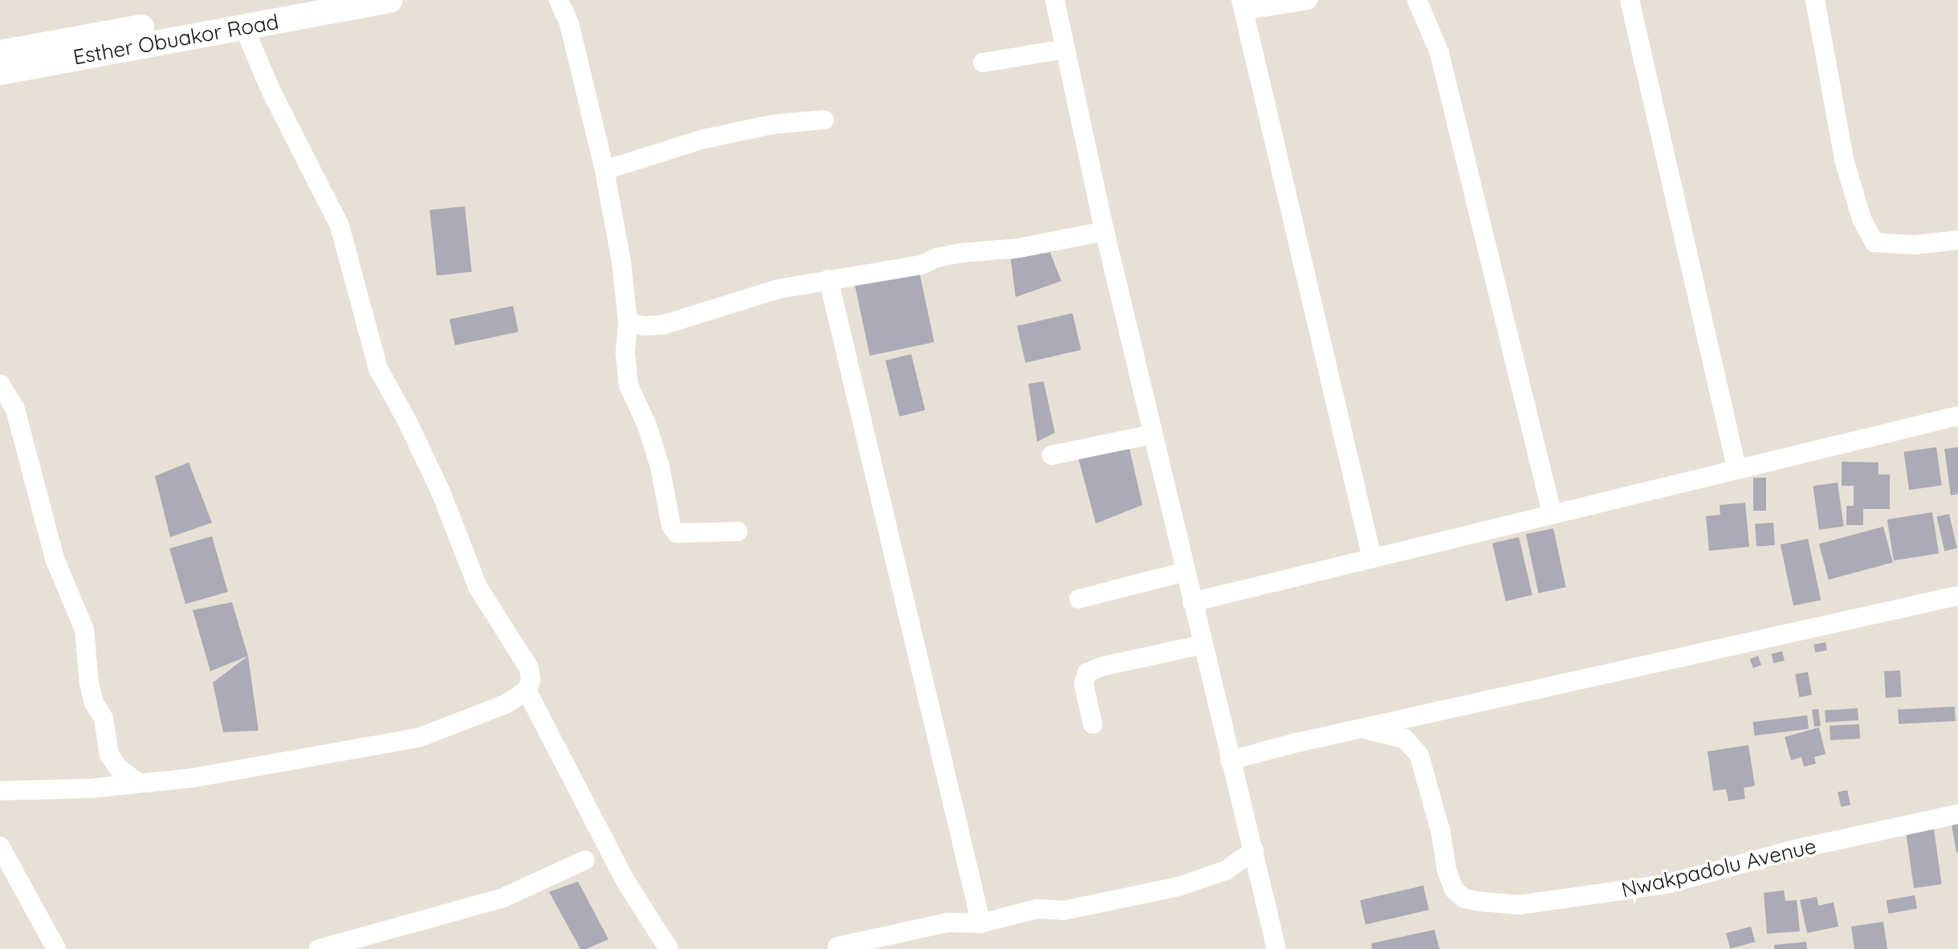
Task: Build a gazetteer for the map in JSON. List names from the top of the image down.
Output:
{
  "streets": {
    "street": ["Esther Obuakor Road", "Nwakpadolu Avenue"]
  }
}
